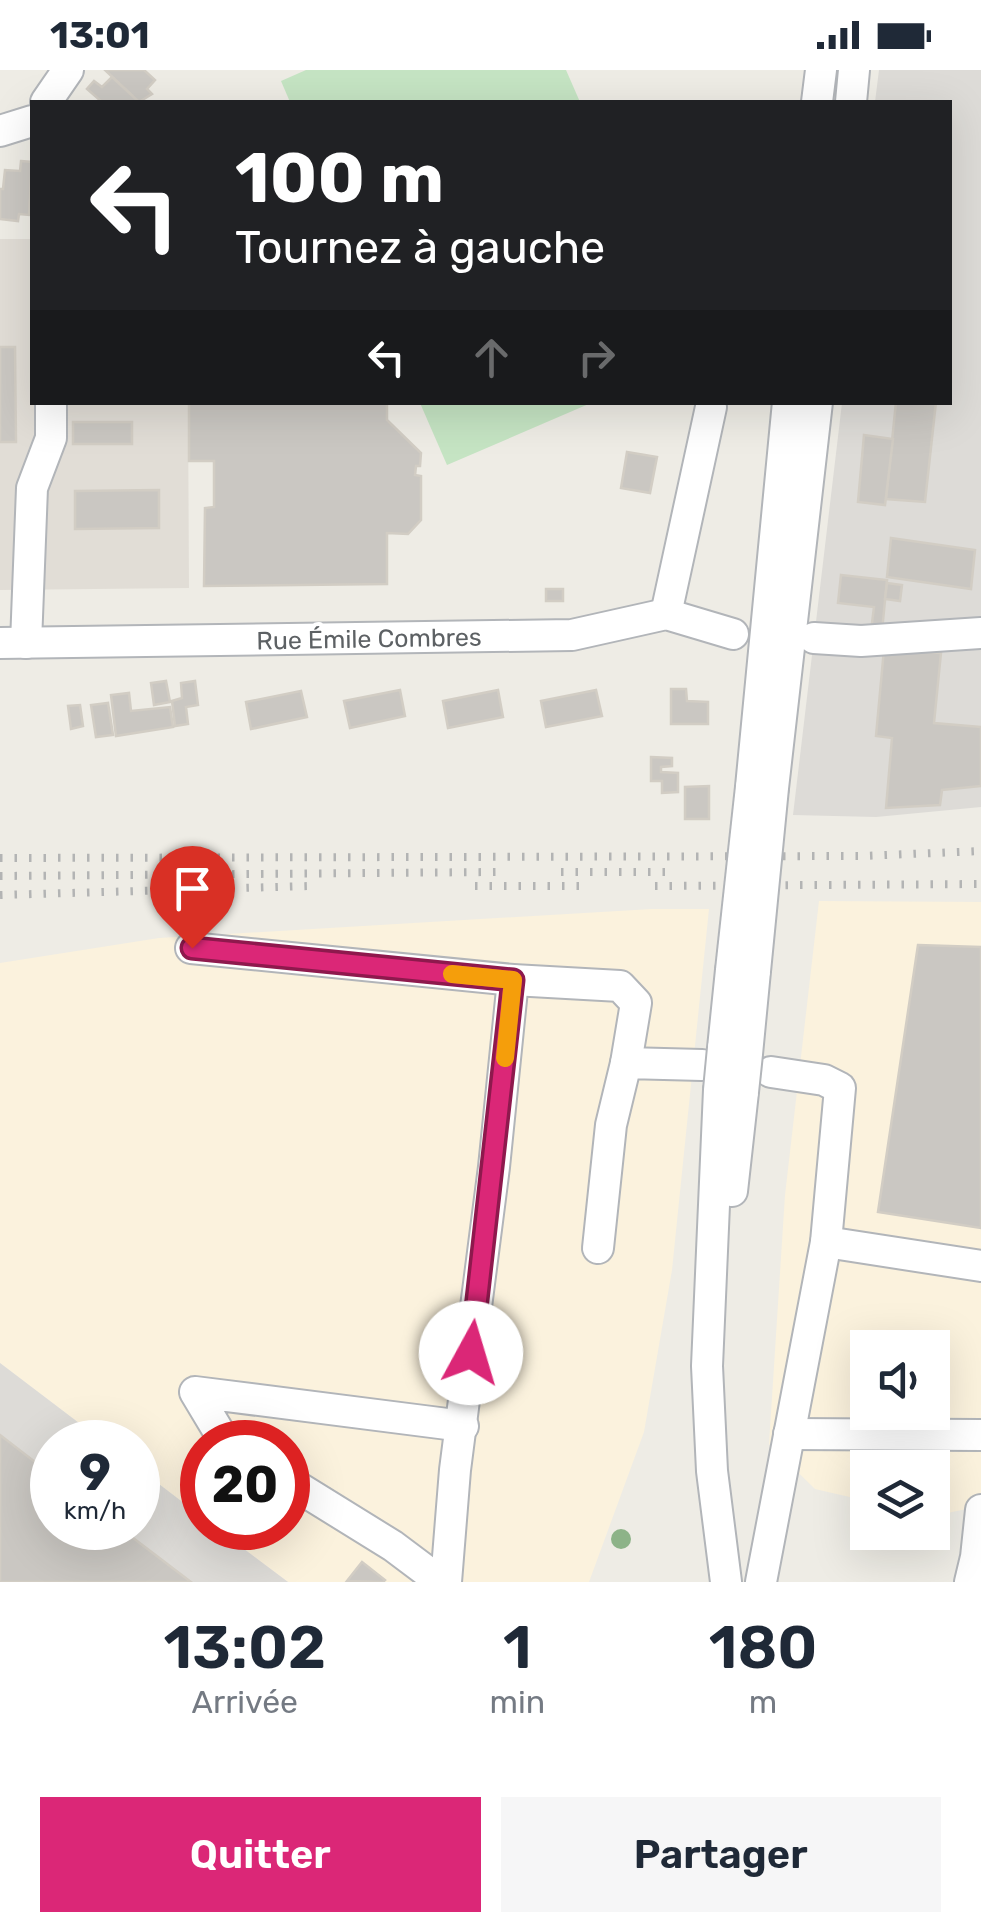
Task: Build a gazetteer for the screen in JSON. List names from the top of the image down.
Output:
{
  "streets": {
    "street": ["Rue Émile Combres"]
  },
  "page": {
    "status": "13:01",
    "turn": ["100 m", "Tournez à gauche"],
    "speed": "9 km/h",
    "limit": "20",
    "eta": [
      "13:02",
      "Arrivée",
      "1",
      "min",
      "180",
      "m"
    ],
    "buttons": ["Quitter", "Partager"]
  }
}
